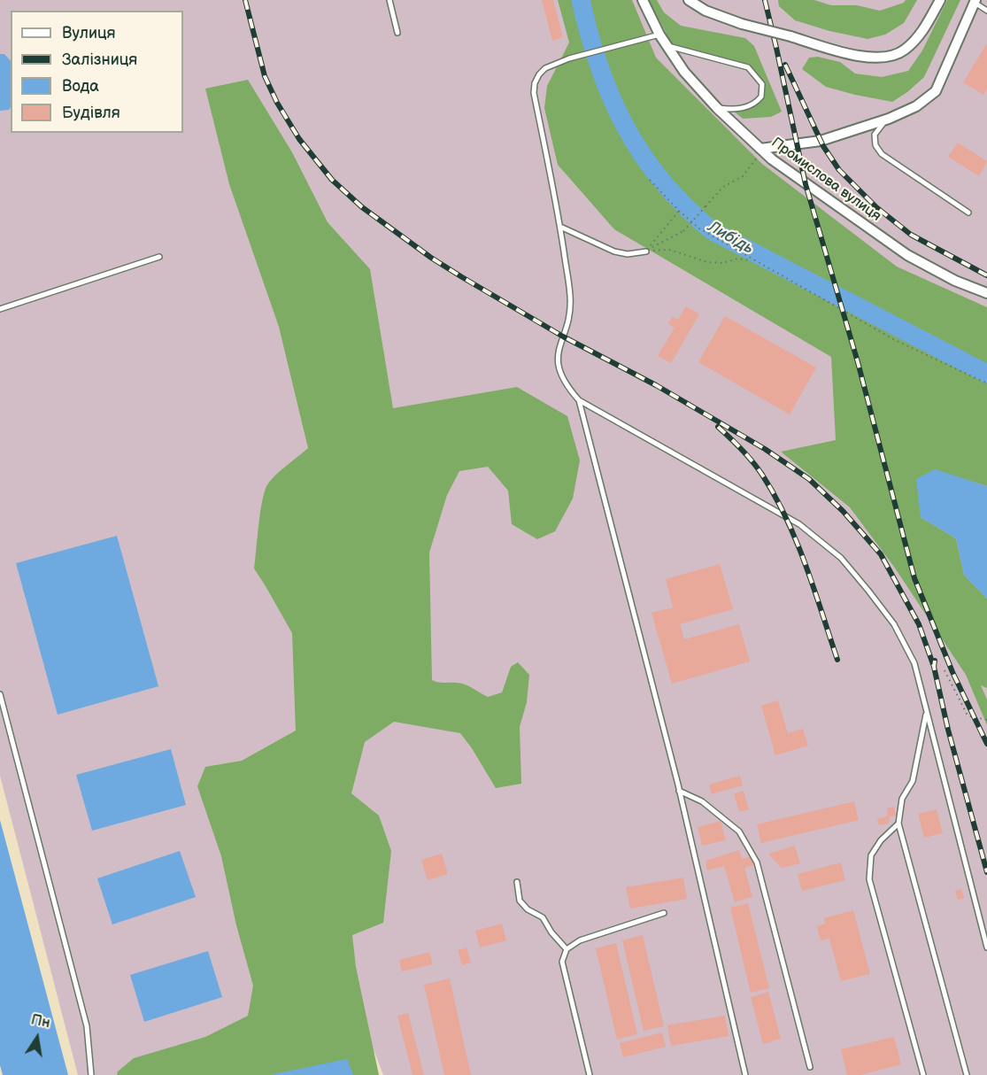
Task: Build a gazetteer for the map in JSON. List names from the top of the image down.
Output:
{
  "streets": {
    "street": ["Промислова вулиця"]
  },
  "water": ["Либідь"],
  "legend": [
    "Вулиця",
    "Залізниця",
    "Вода",
    "Будівля"
  ],
  "north": "top"
}
